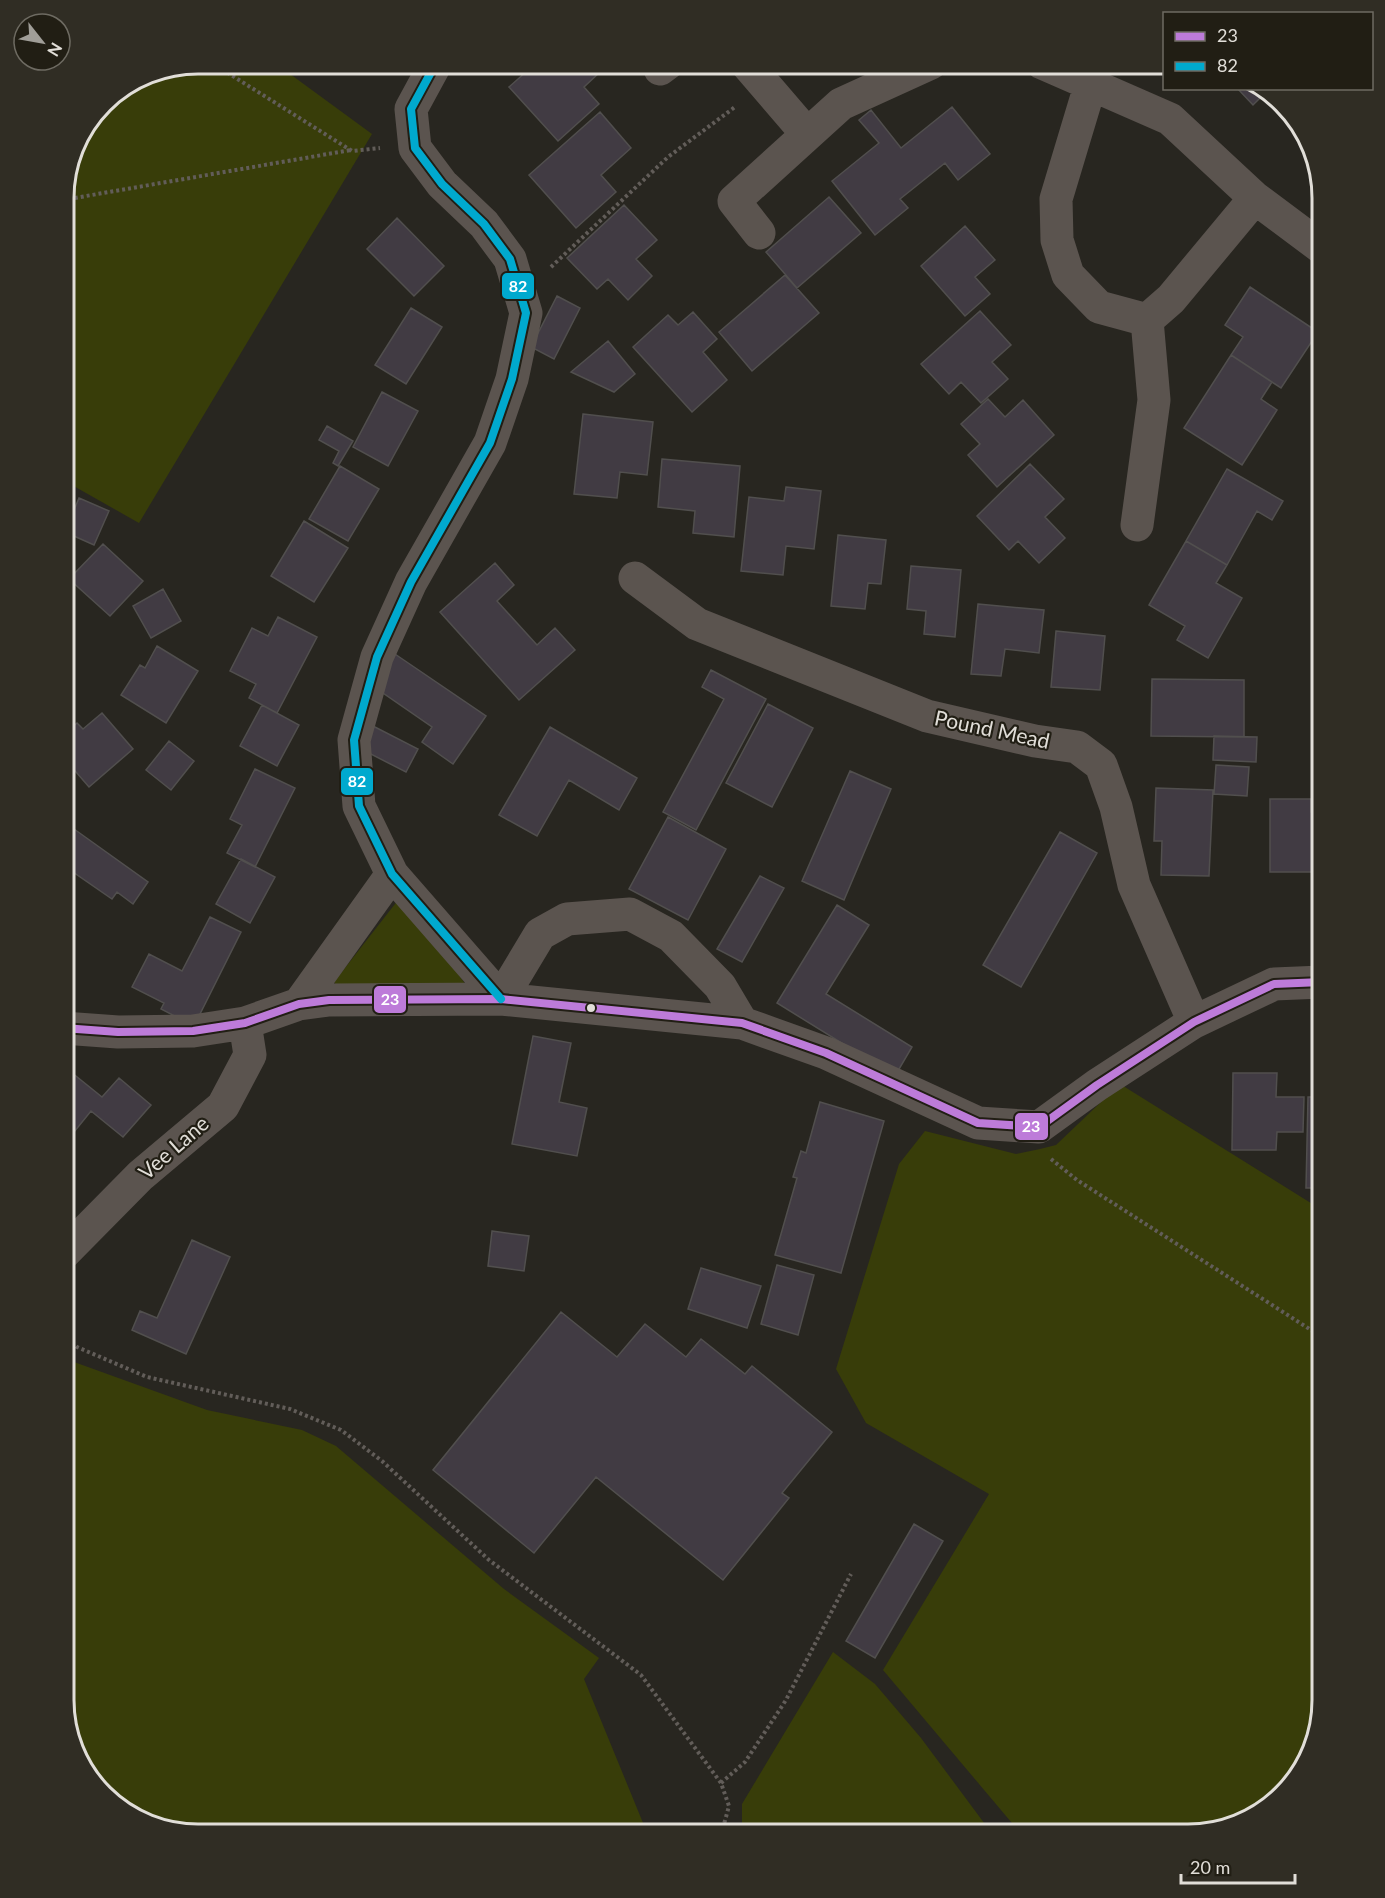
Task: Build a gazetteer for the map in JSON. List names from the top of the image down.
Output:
{
  "streets": {
    "street": ["Pound Mead", "Vee Lane"]
  },
  "lines": ["transit line 82", "transit line 23"],
  "legend": ["23", "82"],
  "scale_bar": "20 m",
  "north": "bottom right"
}
